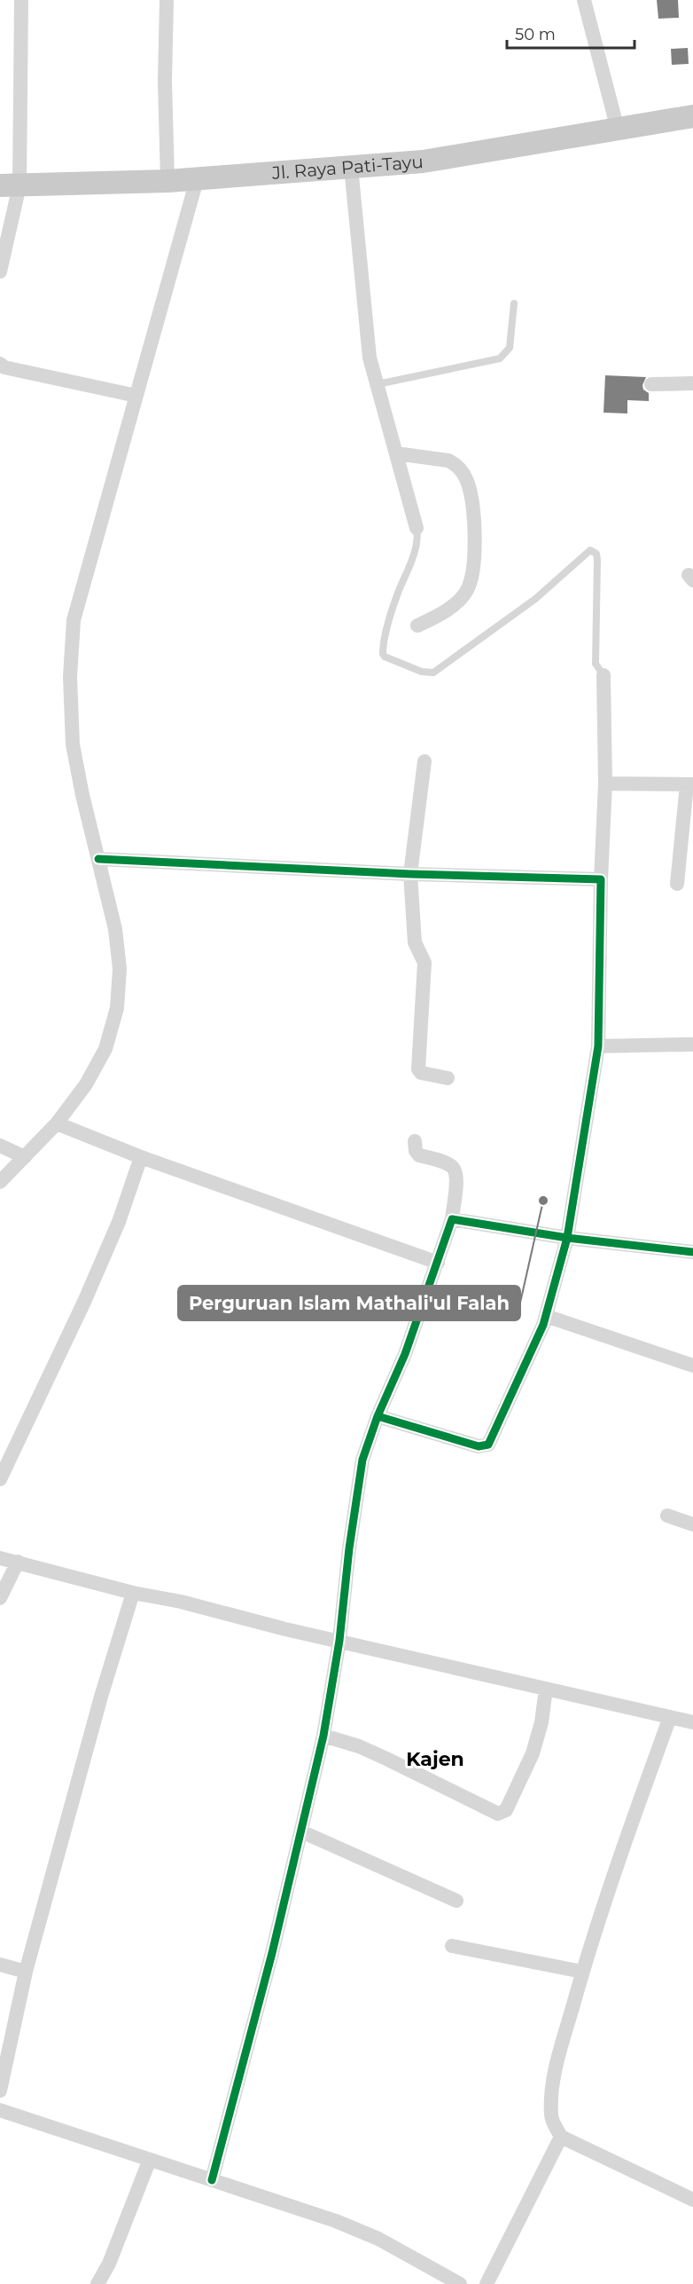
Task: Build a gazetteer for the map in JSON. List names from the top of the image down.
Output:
{
  "streets": {
    "main road": ["Jl. Raya Pati-Tayu"]
  },
  "districts": ["Kajen"],
  "places": ["Perguruan Islam Mathali'ul Falah"],
  "scale_bar": "50 m"
}
